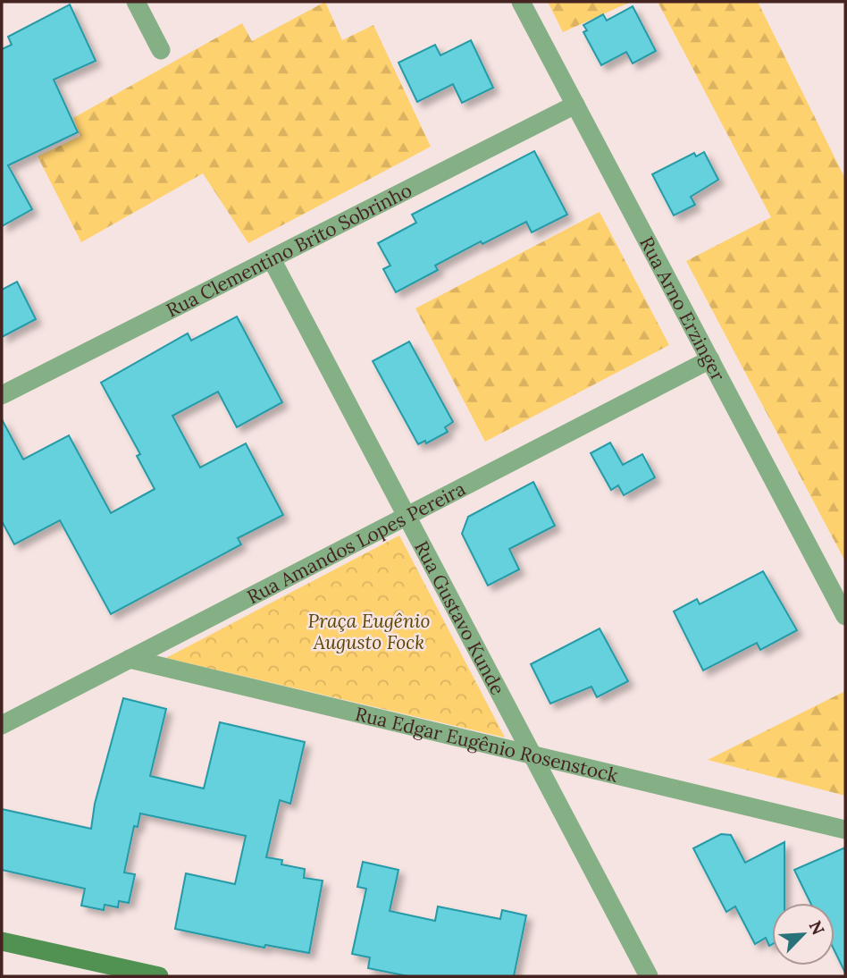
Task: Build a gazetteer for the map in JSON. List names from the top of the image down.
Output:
{
  "streets": {
    "street": [
      "Rua Clementino Brito Sobrinho",
      "Rua Arno Erzinger",
      "Rua Amandos Lopes Pereira",
      "Rua Gustavo Kunde",
      "Rua Edgar Eugênio Rosenstock"
    ]
  },
  "crossings": [
    ["Rua Clementino Brito Sobrinho", "Rua Arno Erzinger"],
    ["Rua Clementino Brito Sobrinho", "Rua Gustavo Kunde"],
    ["Rua Arno Erzinger", "Rua Amandos Lopes Pereira"],
    ["Rua Amandos Lopes Pereira", "Rua Gustavo Kunde"],
    ["Rua Amandos Lopes Pereira", "Rua Edgar Eugênio Rosenstock"],
    ["Rua Gustavo Kunde", "Rua Edgar Eugênio Rosenstock"]
  ],
  "parks": ["Praça Eugênio Augusto Fock"],
  "north": "top right"
}
